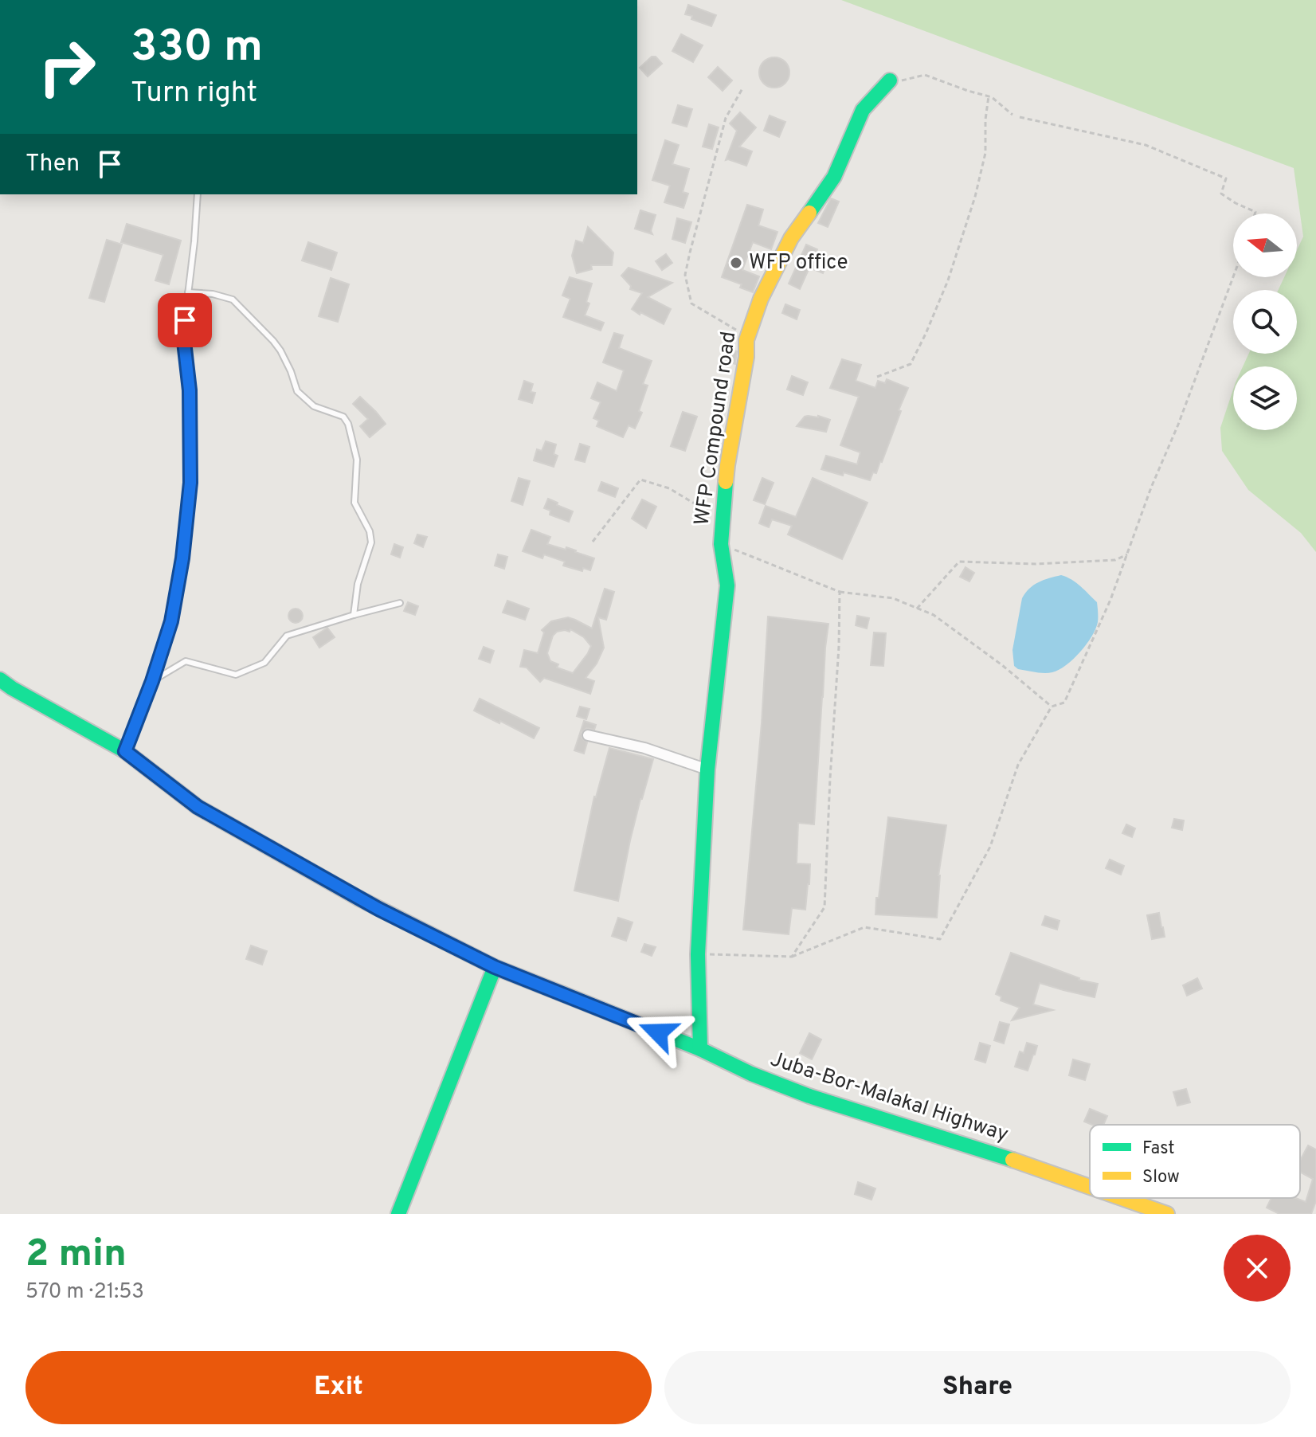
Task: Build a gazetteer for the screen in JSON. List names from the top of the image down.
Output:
{
  "streets": {
    "main road": ["WFP Compound road", "Juba-Bor-Malakal Highway"]
  },
  "crossings": [
    ["WFP Compound road", "Juba-Bor-Malakal Highway"]
  ],
  "places": ["WFP office"],
  "legend": ["Fast", "Slow"],
  "north": "left",
  "page": {
    "turn": ["330 m", "Turn right"],
    "then": "Then",
    "heading": ["2 min", "570 m · 21:53"],
    "buttons": ["Exit", "Share"]
  }
}
